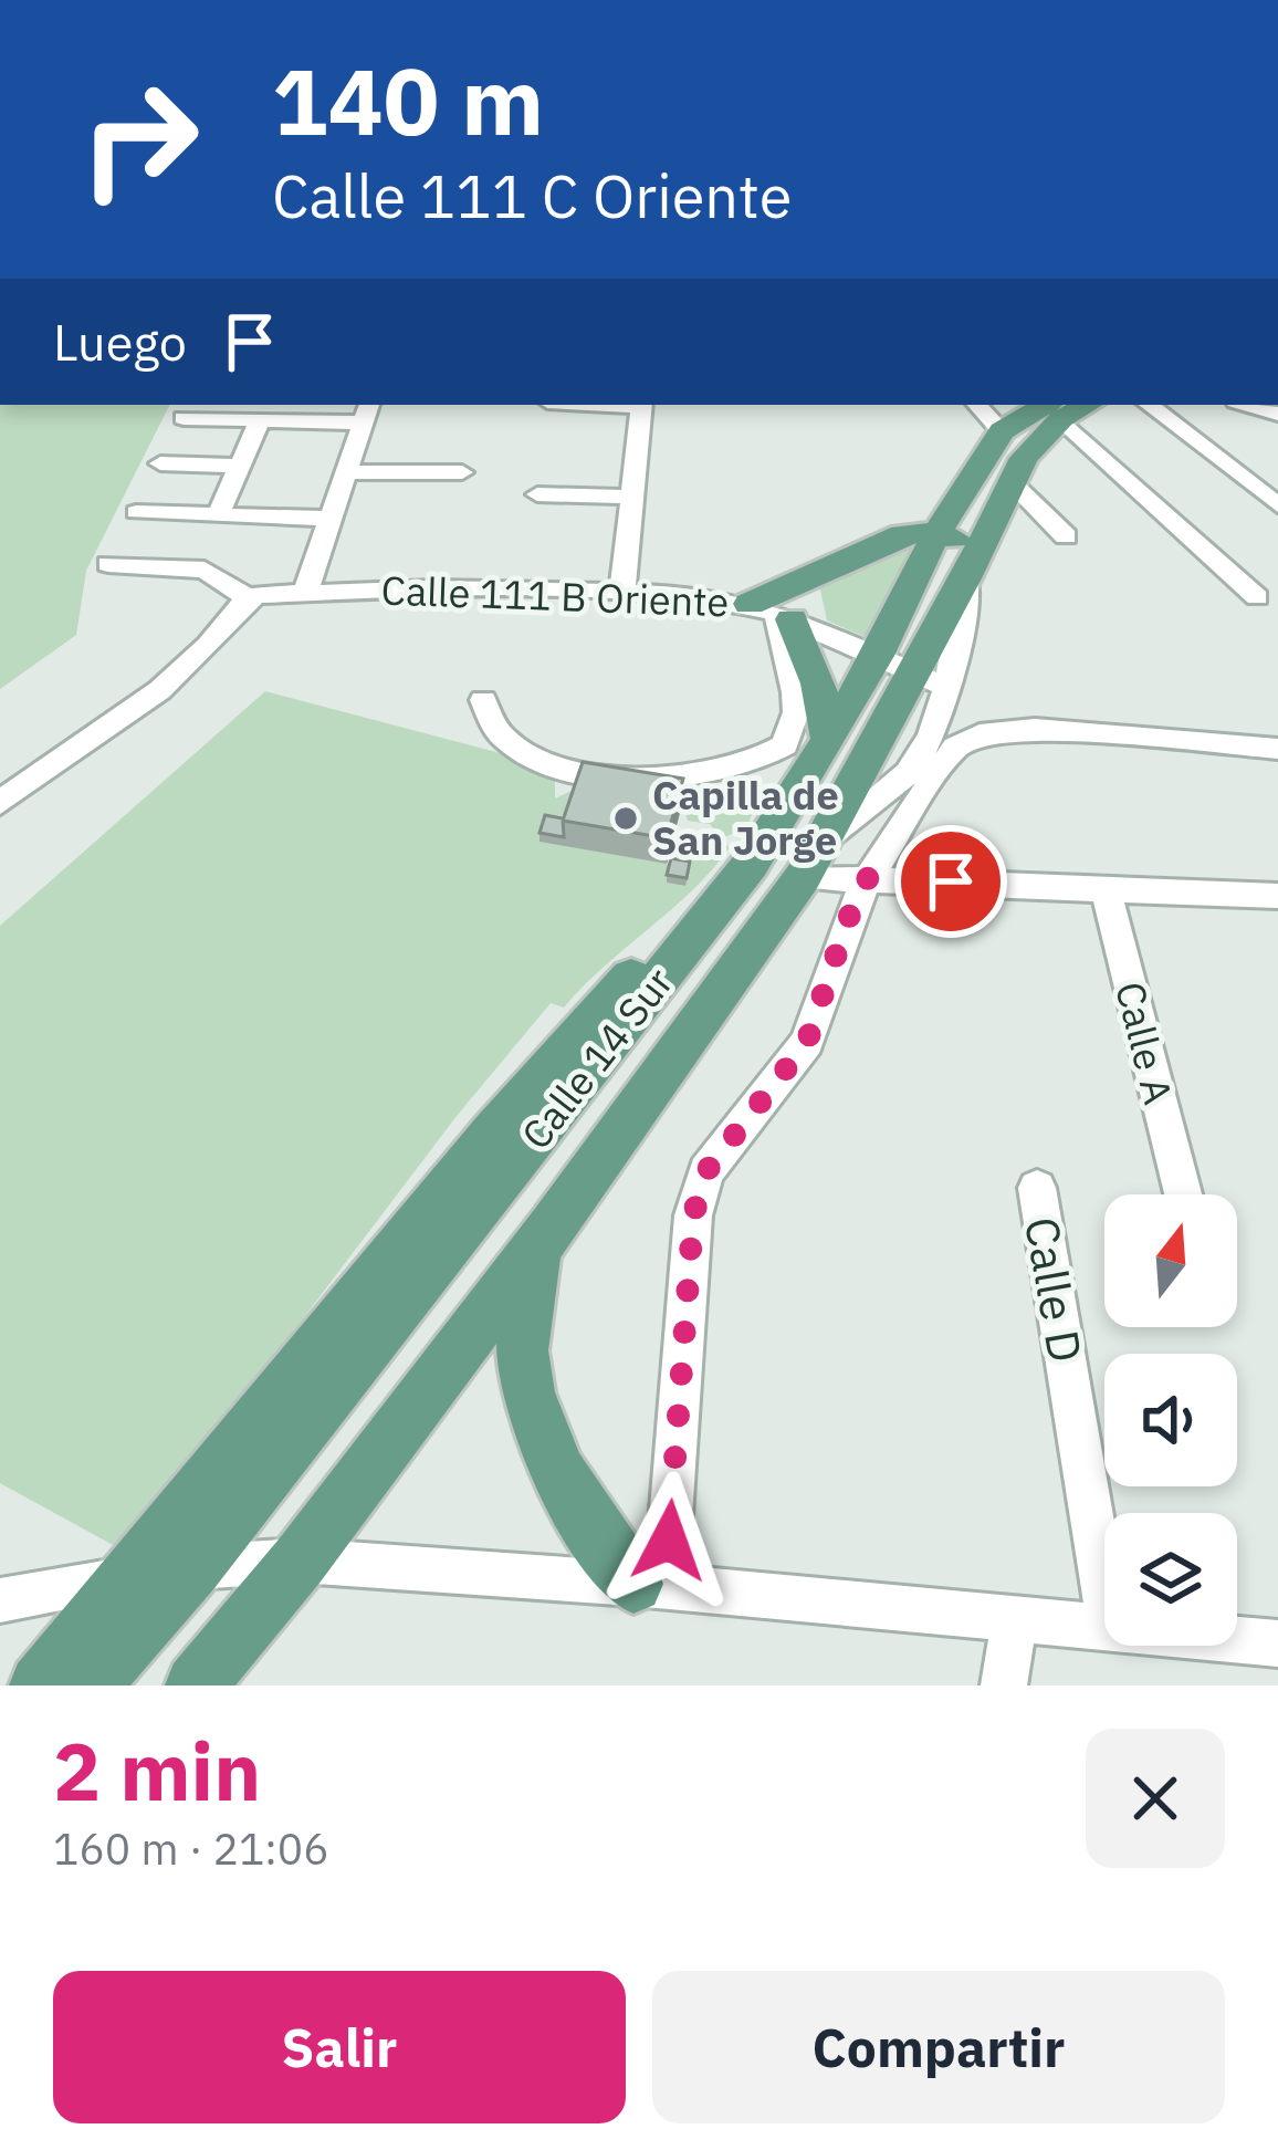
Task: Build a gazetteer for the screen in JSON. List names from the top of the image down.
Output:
{
  "streets": {
    "main road": ["Calle 14 Sur"],
    "street": ["Calle 111 B Oriente", "Calle A", "Calle D"]
  },
  "crossings": [
    ["Calle 111 B Oriente", "Calle 14 Sur"]
  ],
  "places": ["Capilla de San Jorge"],
  "north": "top",
  "page": {
    "turn": ["140 m", "Calle 111 C Oriente"],
    "then": "Luego",
    "heading": ["2 min", "160 m · 21:06"],
    "buttons": ["Salir", "Compartir"]
  }
}
